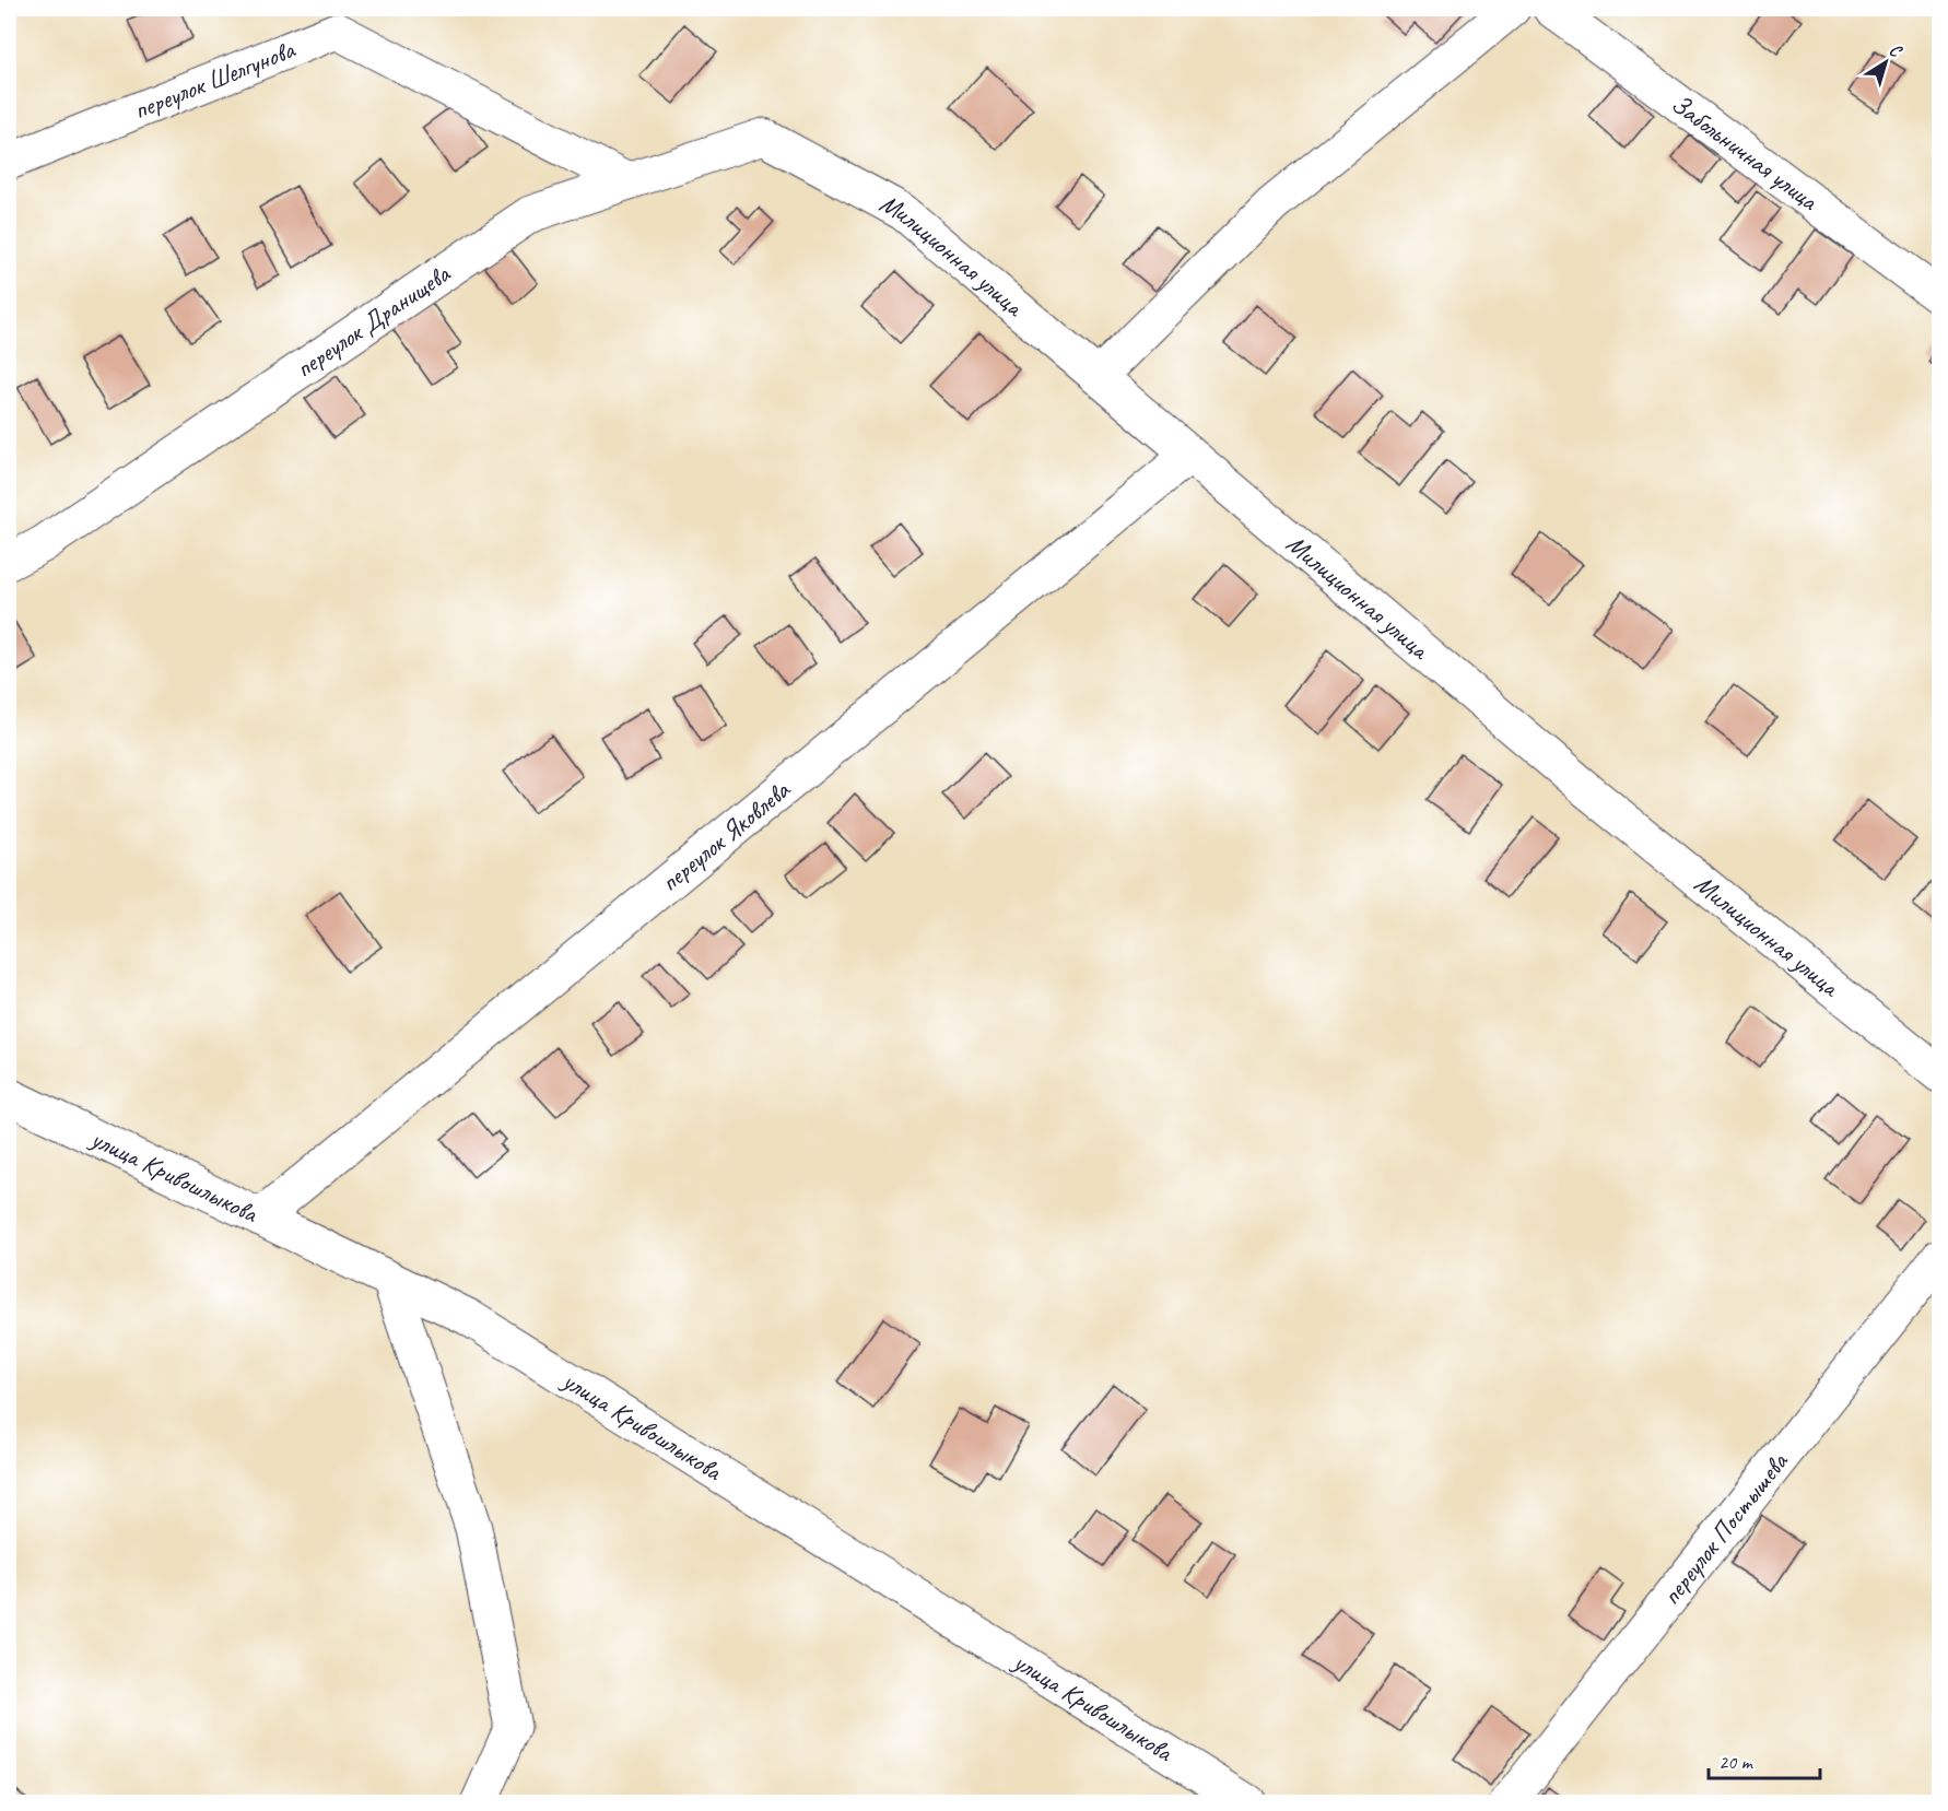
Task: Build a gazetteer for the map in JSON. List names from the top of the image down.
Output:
{
  "streets": {
    "street": [
      "переулок Шелгунова",
      "Забольничная улица",
      "Милиционная улица",
      "переулок Дранищева",
      "переулок Яковлева",
      "улица Кривошлыкова",
      "переулок Постышева"
    ]
  },
  "crossings": [
    ["переулок Шелгунова", "переулок Дранищева"],
    ["Милиционная улица", "переулок Дранищева"],
    ["Милиционная улица", "переулок Яковлева"],
    ["переулок Яковлева", "улица Кривошлыкова"]
  ],
  "scale_bar": "20 m",
  "north": "top right"
}
